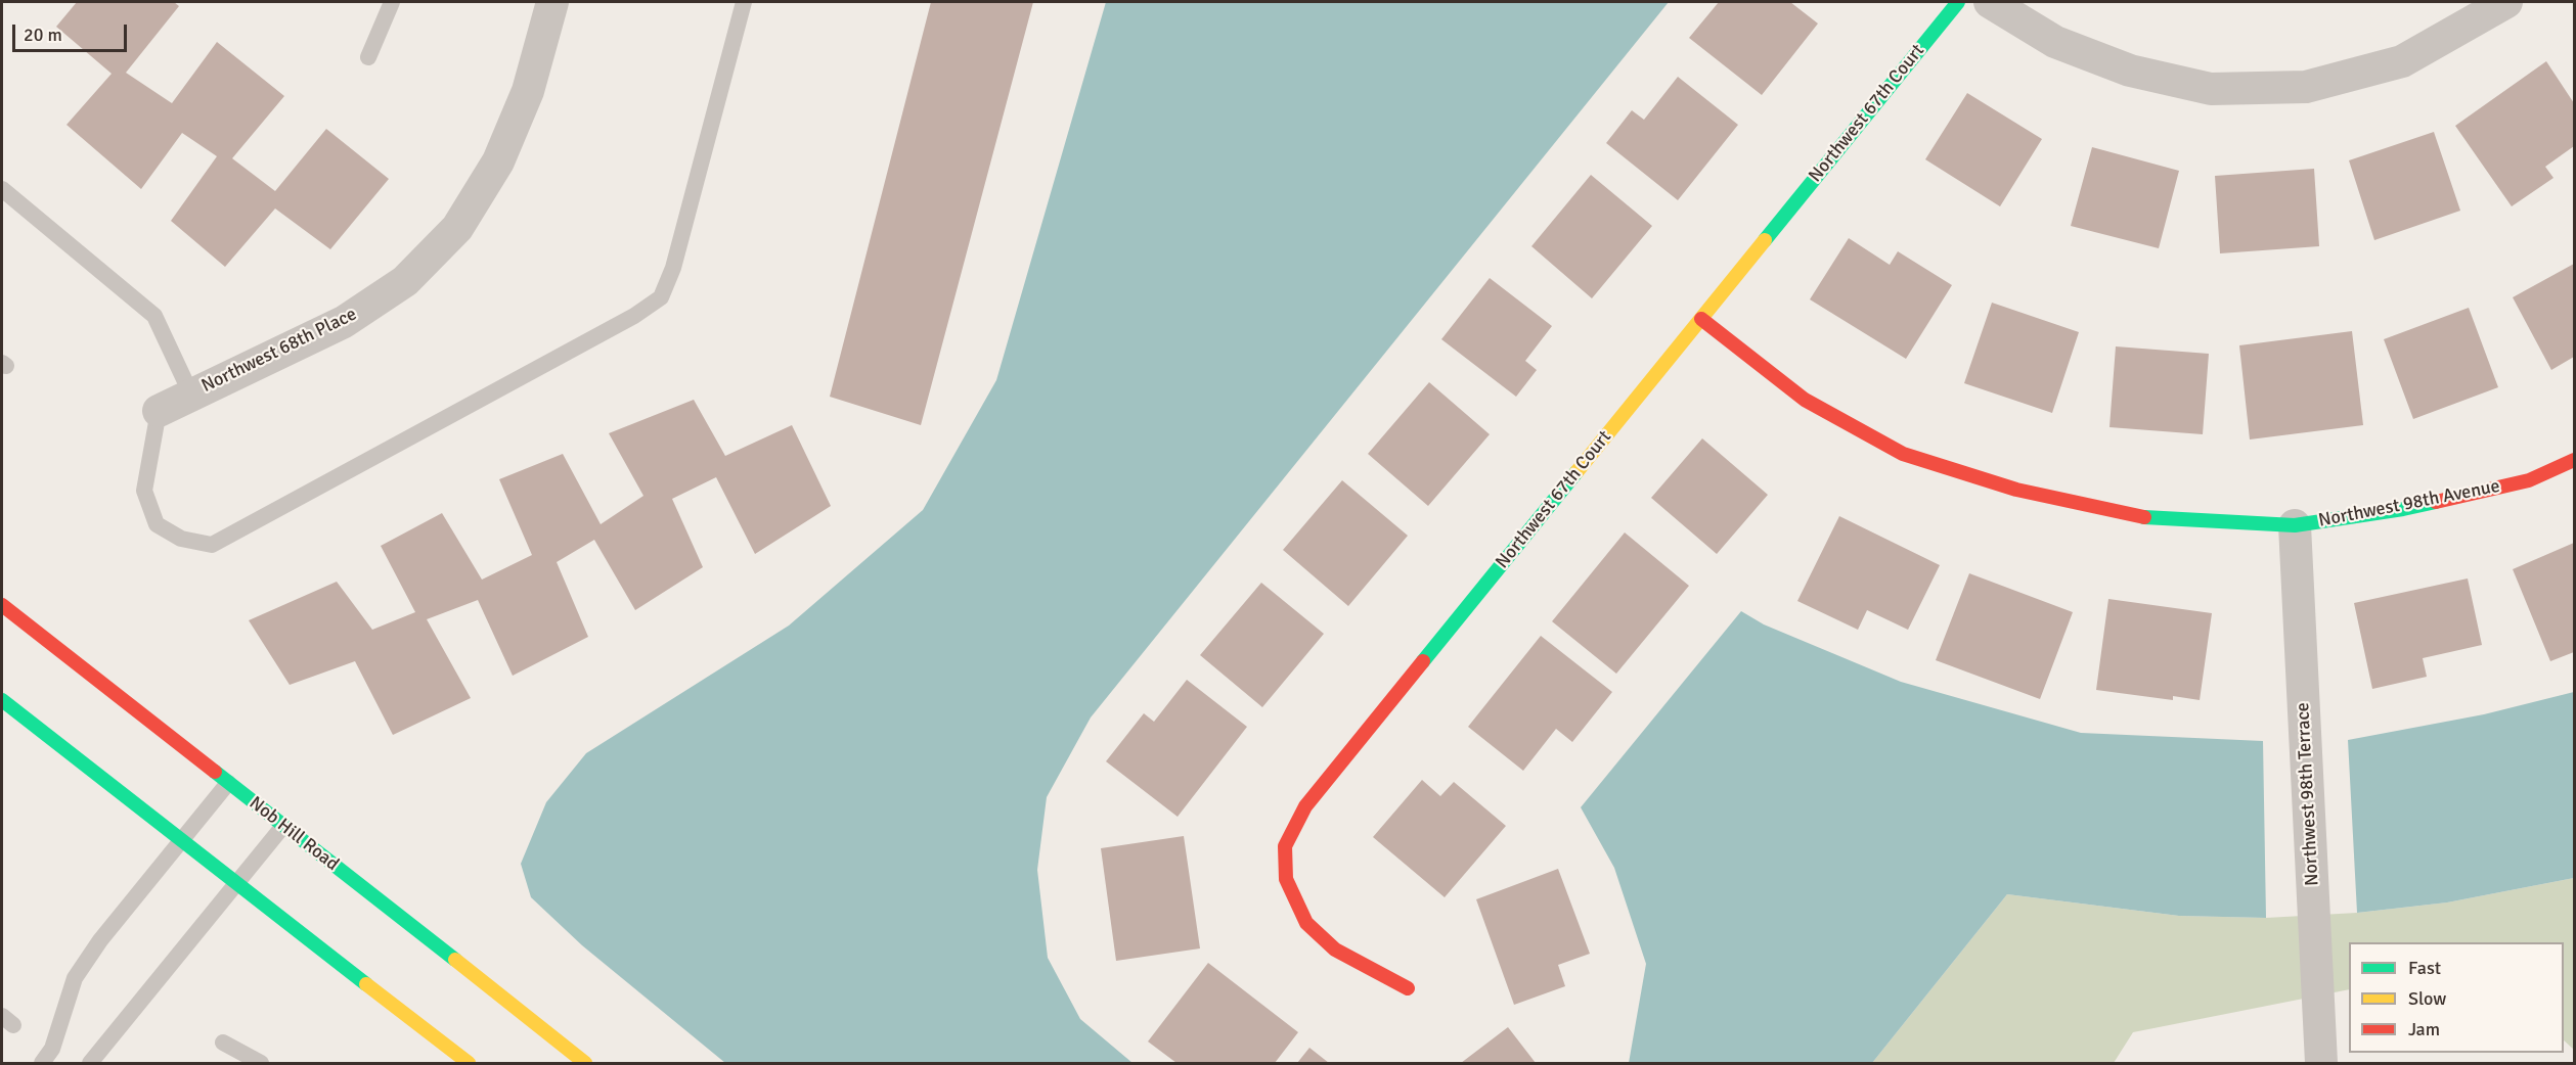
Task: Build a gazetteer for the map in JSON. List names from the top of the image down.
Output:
{
  "streets": {
    "street": [
      "Northwest 67th Court",
      "Northwest 68th Place",
      "Northwest 98th Avenue",
      "Northwest 98th Terrace",
      "Nob Hill Road"
    ]
  },
  "crossings": [
    ["Northwest 67th Court", "Northwest 98th Avenue"],
    ["Northwest 98th Avenue", "Northwest 98th Terrace"]
  ],
  "legend": ["Fast", "Slow", "Jam"],
  "scale_bar": "20 m"
}
